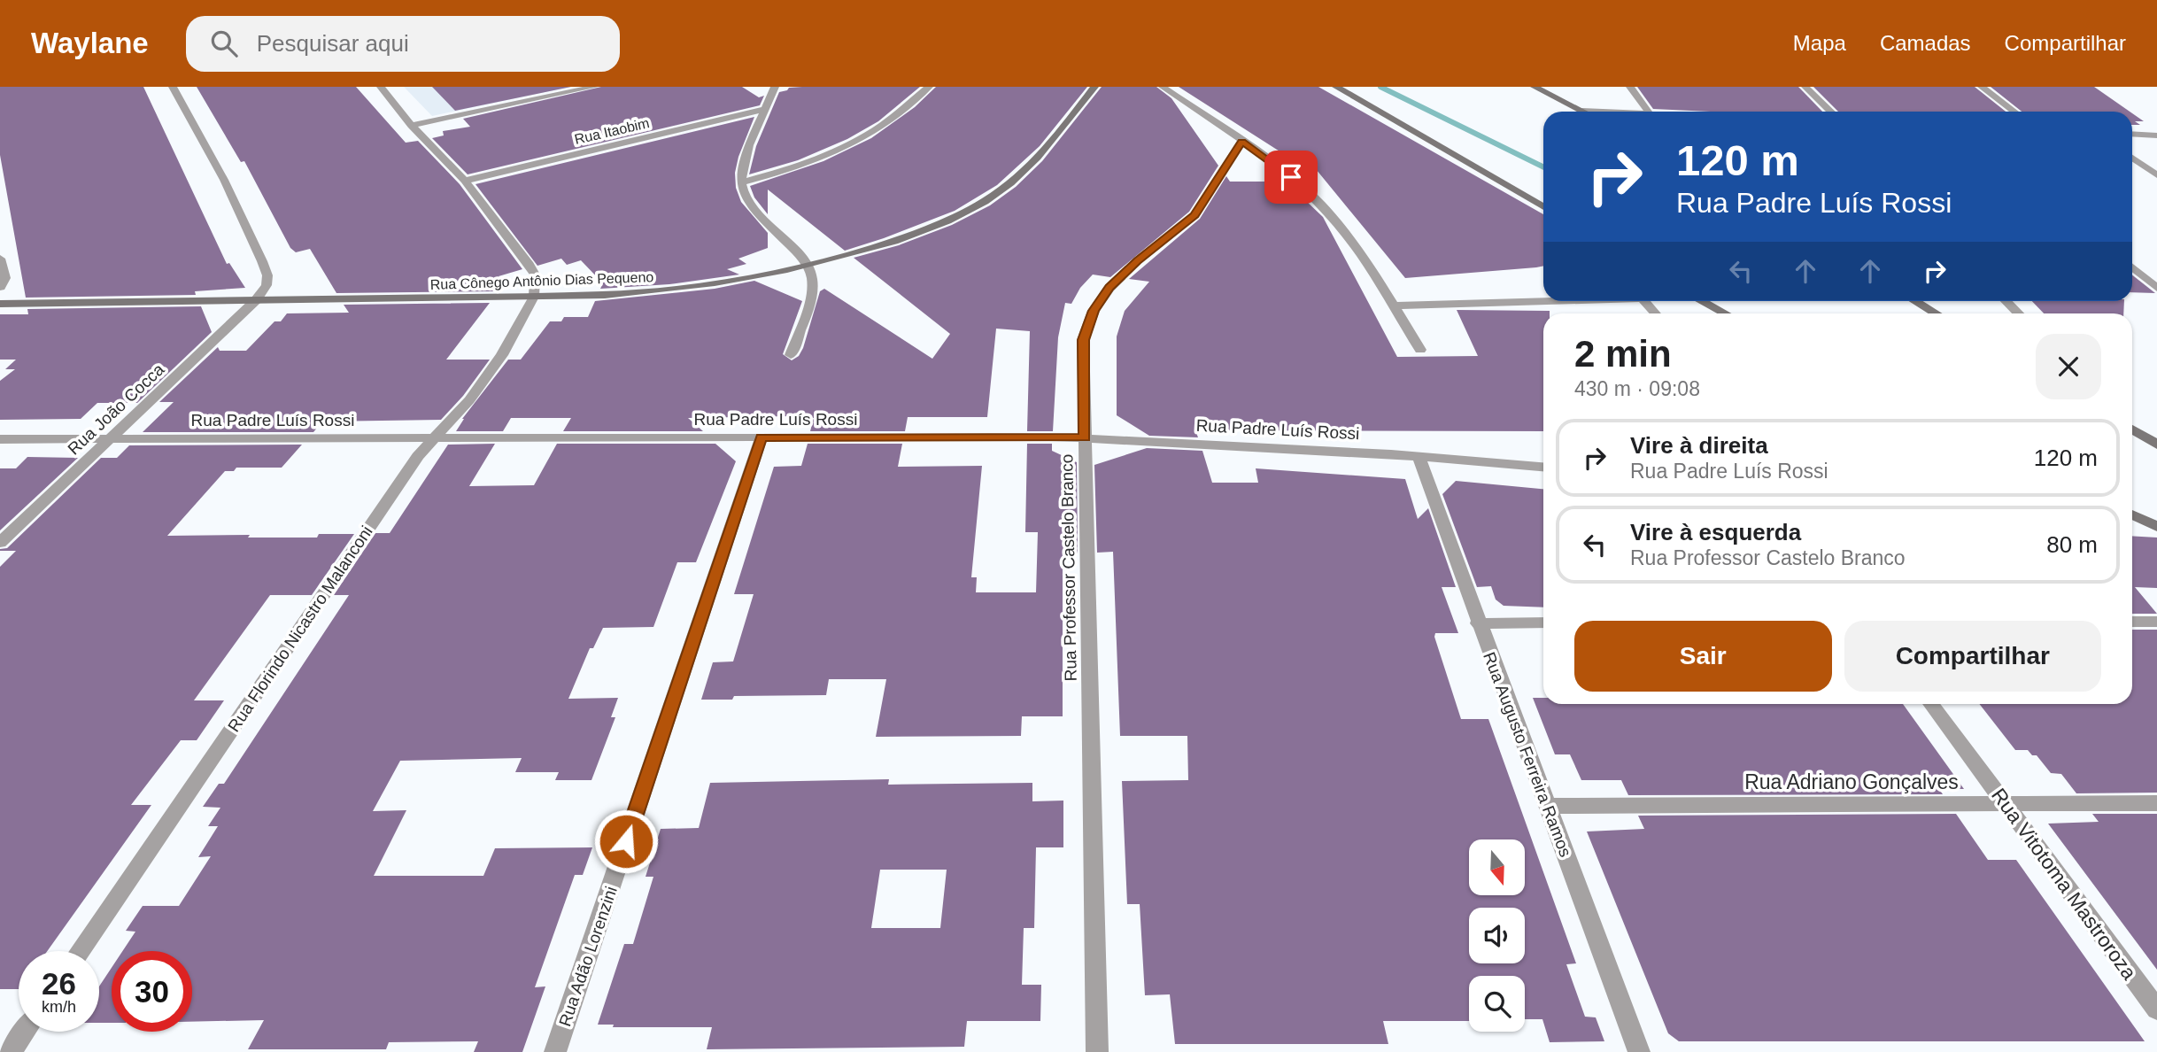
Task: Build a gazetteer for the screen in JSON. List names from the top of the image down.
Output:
{
  "streets": {
    "street": [
      "Rua Itaobim",
      "Rua Cônego Antônio Dias Pequeno",
      "Rua João Cocca",
      "Rua Padre Luís Rossi",
      "Rua Professor Castelo Branco",
      "Rua Florindo Nicastro Malanconi",
      "Rua Augusto Ferreira Ramos",
      "Rua Adriano Gonçalves",
      "Rua Vitotoma Mastroroza",
      "Rua Adão Lorenzini"
    ]
  },
  "crossings": [
    ["Rua Cônego Antônio Dias Pequeno", "Rua João Cocca"],
    ["Rua Cônego Antônio Dias Pequeno", "Rua Florindo Nicastro Malanconi"],
    ["Rua João Cocca", "Rua Padre Luís Rossi"],
    ["Rua Padre Luís Rossi", "Rua Professor Castelo Branco"],
    ["Rua Padre Luís Rossi", "Rua Florindo Nicastro Malanconi"],
    ["Rua Padre Luís Rossi", "Rua Augusto Ferreira Ramos"],
    ["Rua Padre Luís Rossi", "Rua Adão Lorenzini"],
    ["Rua Augusto Ferreira Ramos", "Rua Adriano Gonçalves"],
    ["Rua Adriano Gonçalves", "Rua Vitotoma Mastroroza"]
  ],
  "north": "bottom",
  "page": {
    "header": "Waylane",
    "search": "Pesquisar aqui",
    "nav": ["Mapa", "Camadas", "Compartilhar"],
    "turn": ["120 m", "Rua Padre Luís Rossi"],
    "heading": ["2 min", "430 m · 09:08"],
    "list": [
      {
        "name": "Vire à direita",
        "note": "Rua Padre Luís Rossi",
        "value": "120 m"
      },
      {
        "name": "Vire à esquerda",
        "note": "Rua Professor Castelo Branco",
        "value": "80 m"
      }
    ],
    "buttons": ["Sair", "Compartilhar"],
    "speed": "26 km/h",
    "limit": "30"
  }
}
